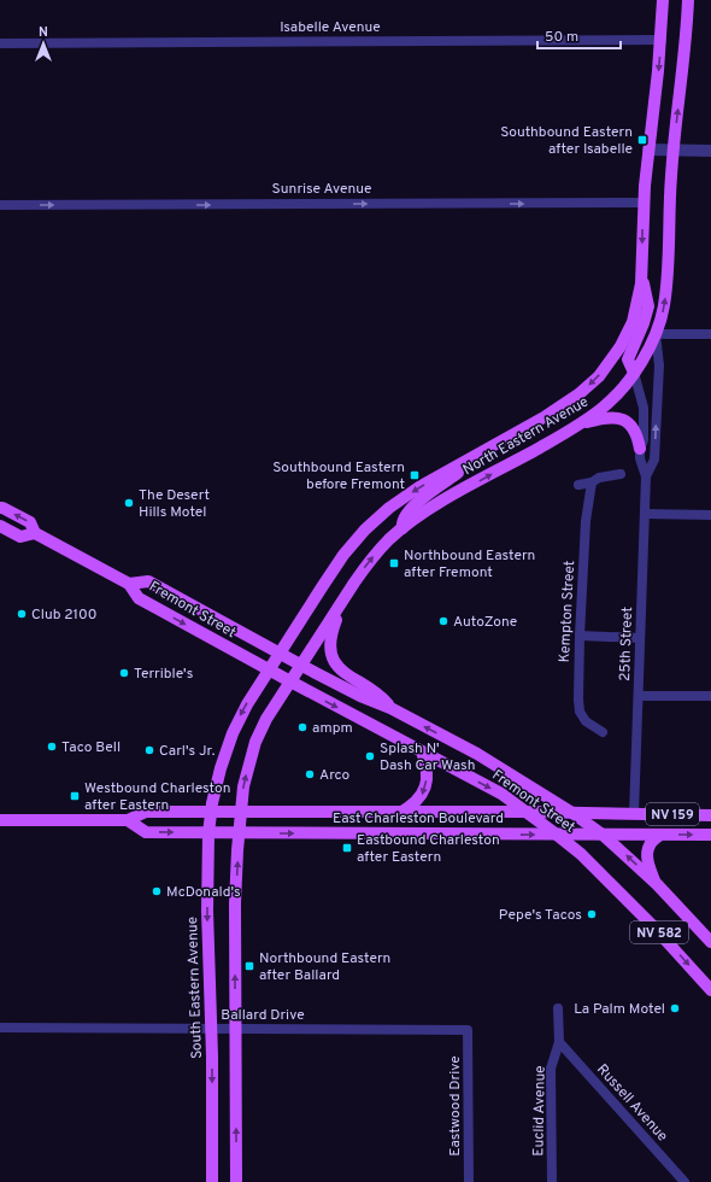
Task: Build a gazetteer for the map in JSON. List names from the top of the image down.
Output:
{
  "streets": {
    "main road": [
      "North Eastern Avenue",
      "Fremont Street",
      "NV 159",
      "East Charleston Boulevard",
      "NV 582",
      "South Eastern Avenue"
    ],
    "street": [
      "Isabelle Avenue",
      "Sunrise Avenue",
      "Kempton Street",
      "25th Street",
      "Ballard Drive",
      "Russell Avenue",
      "Eastwood Drive",
      "Euclid Avenue"
    ]
  },
  "crossings": [
    ["Isabelle Avenue", "North Eastern Avenue"],
    ["Sunrise Avenue", "North Eastern Avenue"],
    ["North Eastern Avenue", "Fremont Street"],
    ["North Eastern Avenue", "25th Street"],
    ["North Eastern Avenue", "South Eastern Avenue"],
    ["Fremont Street", "East Charleston Boulevard"],
    ["Fremont Street", "South Eastern Avenue"],
    ["25th Street", "East Charleston Boulevard"],
    ["East Charleston Boulevard", "South Eastern Avenue"],
    ["South Eastern Avenue", "Ballard Drive"],
    ["Ballard Drive", "Eastwood Drive"],
    ["Russell Avenue", "Euclid Avenue"]
  ],
  "one_way": ["Sunrise Avenue"],
  "places": {
    "transit": [
      "Southbound Eastern after Isabelle",
      "Southbound Eastern before Fremont",
      "Northbound Eastern after Fremont",
      "Westbound Charleston after Eastern",
      "Eastbound Charleston after Eastern",
      "Northbound Eastern after Ballard"
    ],
    "other": [
      "The Desert Hills Motel",
      "Club 2100",
      "AutoZone",
      "Terrible's",
      "ampm",
      "Taco Bell",
      "Carl's Jr.",
      "Splash N' Dash Car Wash",
      "Arco",
      "McDonald's",
      "Pepe's Tacos",
      "La Palm Motel"
    ]
  },
  "scale_bar": "50 m",
  "north": "top"
}
